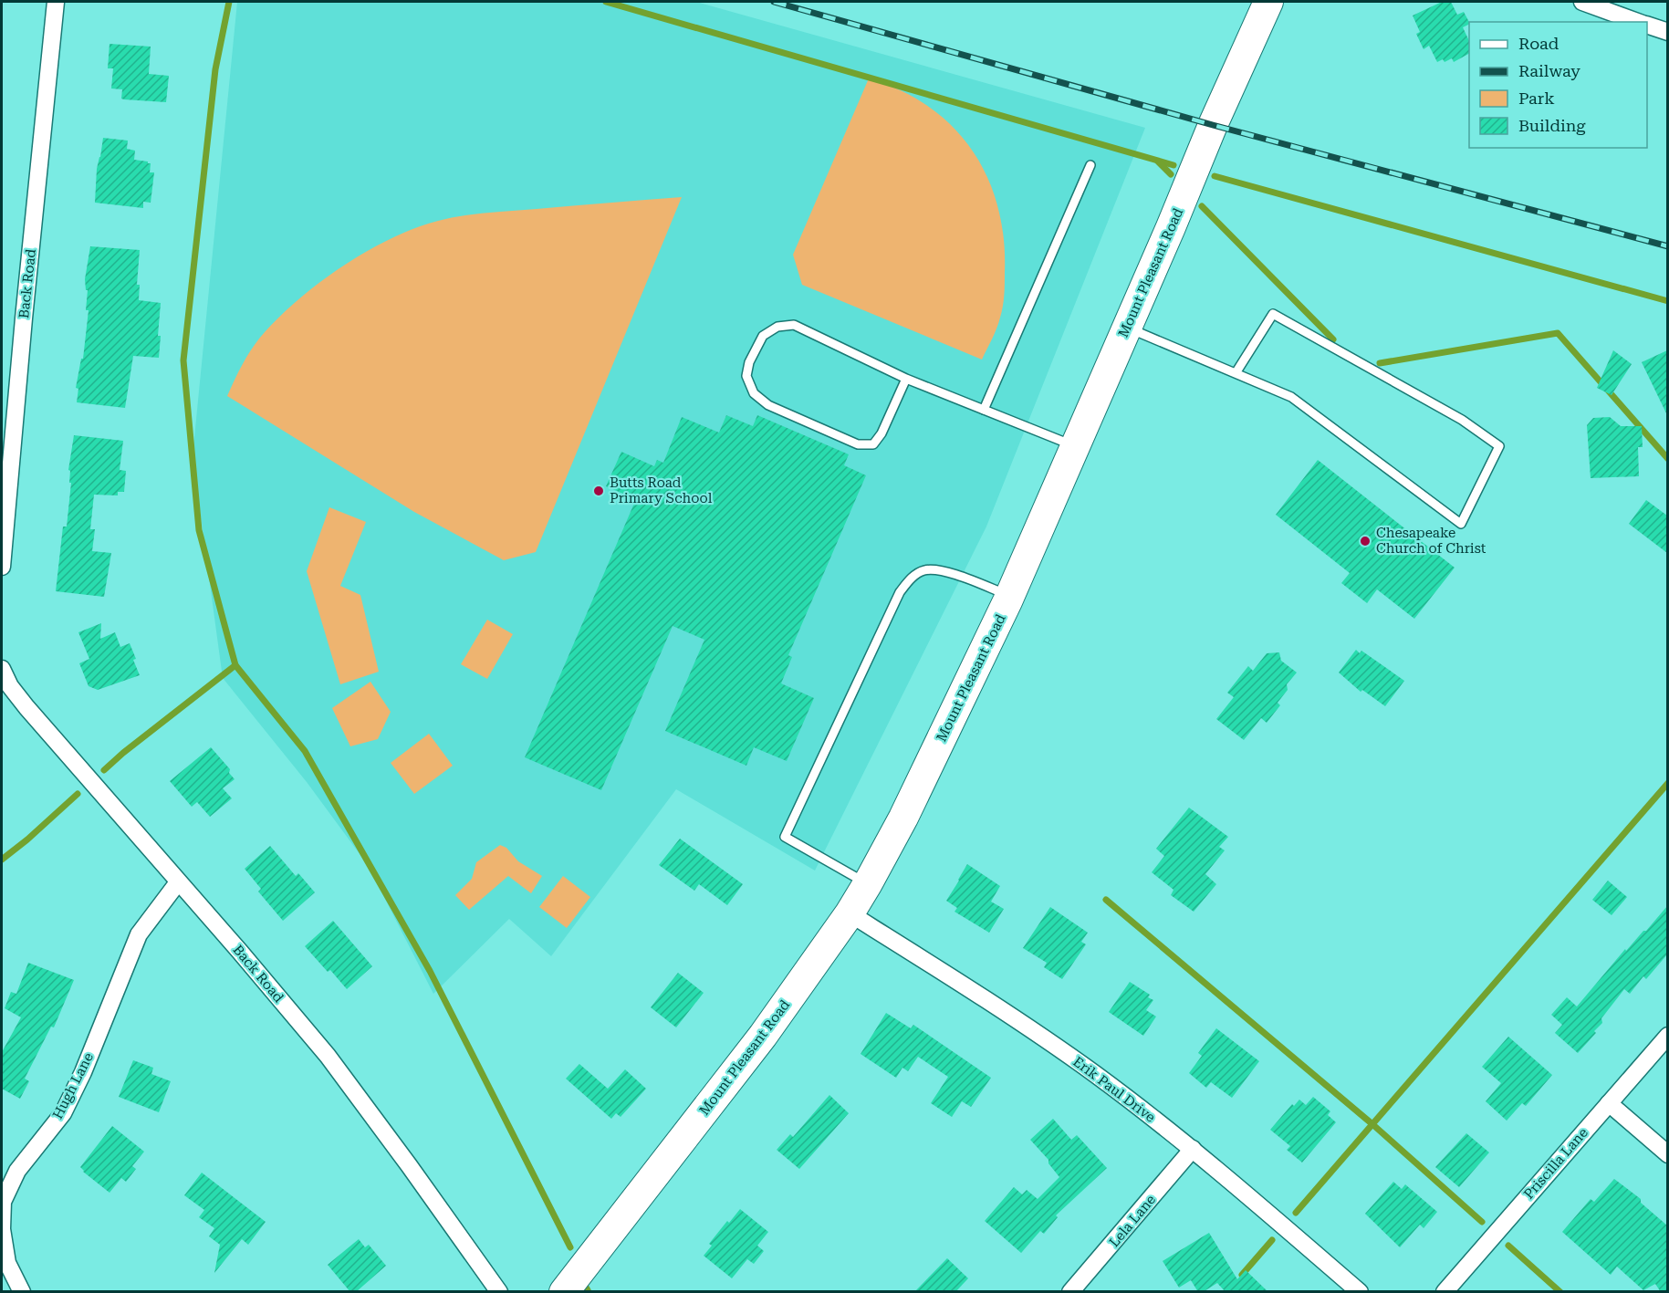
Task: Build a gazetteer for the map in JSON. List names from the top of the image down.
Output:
{
  "streets": {
    "highway": ["Mount Pleasant Road"],
    "street": [
      "Back Road",
      "Hugh Lane",
      "Erik Paul Drive",
      "Priscilla Lane",
      "Lela Lane"
    ]
  },
  "crossings": [
    ["Mount Pleasant Road", "Erik Paul Drive"],
    ["Back Road", "Hugh Lane"],
    ["Erik Paul Drive", "Lela Lane"]
  ],
  "places": ["Butts Road Primary School", "Chesapeake Church of Christ"],
  "legend": [
    "Road",
    "Railway",
    "Park",
    "Building"
  ]
}
